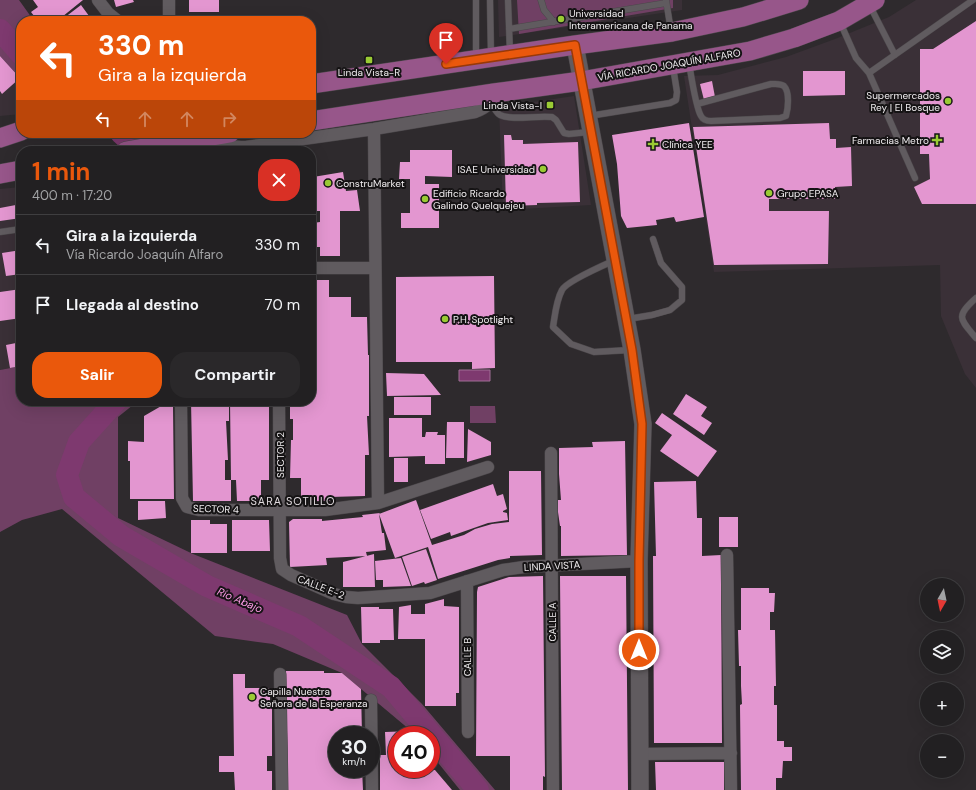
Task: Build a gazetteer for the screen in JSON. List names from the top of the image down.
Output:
{
  "streets": {
    "main road": ["VÍA RICARDO JOAQUÍN ALFARO"],
    "street": [
      "SECTOR 2",
      "SECTOR 4",
      "LINDA VISTA",
      "CALLE E-2",
      "CALLE A",
      "CALLE B"
    ]
  },
  "crossings": [
    ["SECTOR 2", "SECTOR 4"],
    ["SECTOR 2", "CALLE E-2"],
    ["SECTOR 4", "CALLE E-2"],
    ["LINDA VISTA", "CALLE E-2"],
    ["LINDA VISTA", "CALLE A"],
    ["LINDA VISTA", "CALLE B"],
    ["CALLE E-2", "CALLE B"]
  ],
  "districts": ["SARA SOTILLO"],
  "water": ["Río Abajo"],
  "places": {
    "other": [
      "Universidad Interamericana de Panama",
      "Supermercados Rey | El Bosque",
      "ISAE Universidad",
      "ConstruMarket",
      "Grupo EPASA",
      "Edificio Ricardo Galindo Quelquejeu",
      "P.H. Spotlight",
      "Capilla Nuestra Señora de la Esperanza"
    ],
    "transit": ["Linda Vista-R", "Linda Vista-I"],
    "health": ["Farmacias Metro", "Clínica YEE"]
  },
  "north": "bottom",
  "page": {
    "turn": ["330 m", "Gira a la izquierda"],
    "heading": ["1 min", "400 m · 17:20"],
    "list": [
      {
        "name": "Gira a la izquierda",
        "note": "Vía Ricardo Joaquín Alfaro",
        "value": "330 m"
      },
      {
        "name": "Llegada al destino",
        "value": "70 m"
      }
    ],
    "buttons": ["Salir", "Compartir"],
    "map_buttons": ["+", "−"],
    "speed": "30 km/h",
    "limit": "40"
  }
}
